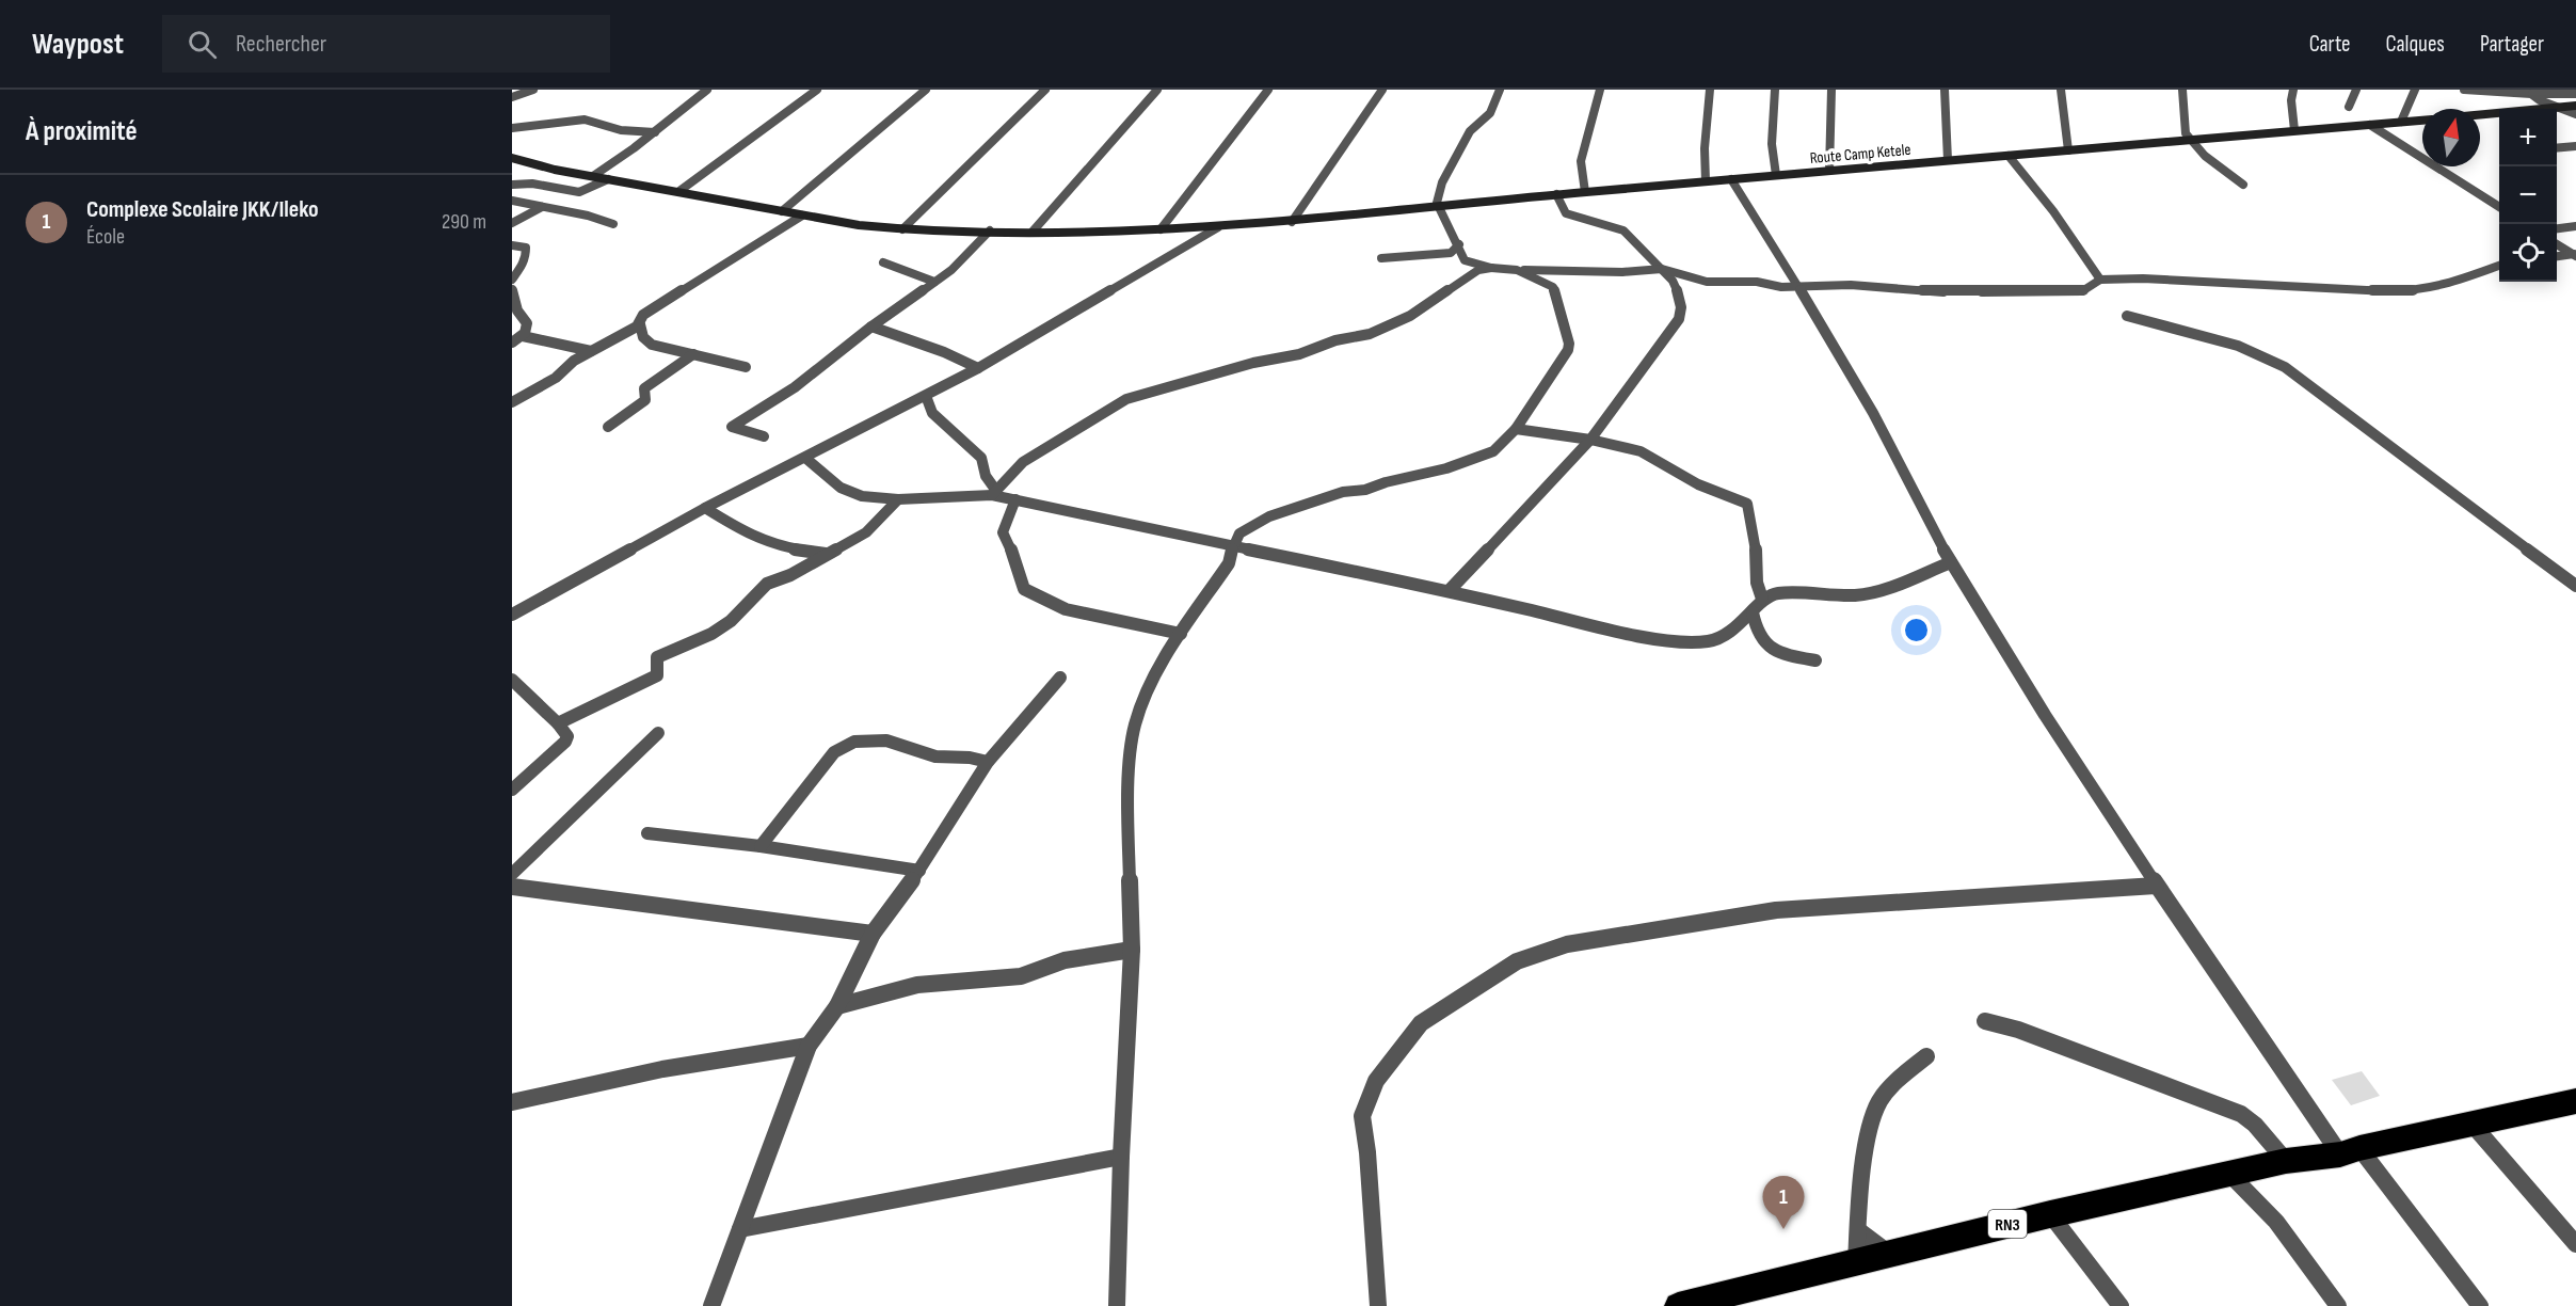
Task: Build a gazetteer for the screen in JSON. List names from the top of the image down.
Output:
{
  "streets": {
    "highway": ["RN3"],
    "street": ["Route Camp Ketele"]
  },
  "north": "top",
  "page": {
    "header": "Waypost",
    "search": "Rechercher",
    "nav": ["Carte", "Calques", "Partager"],
    "heading": "À proximité",
    "map_buttons": ["+", "−"],
    "list": [
      {
        "mark": "1",
        "name": "Complexe Scolaire JKK/Ileko",
        "note": "École",
        "value": "290 m"
      }
    ],
    "pins": "1"
  }
}
